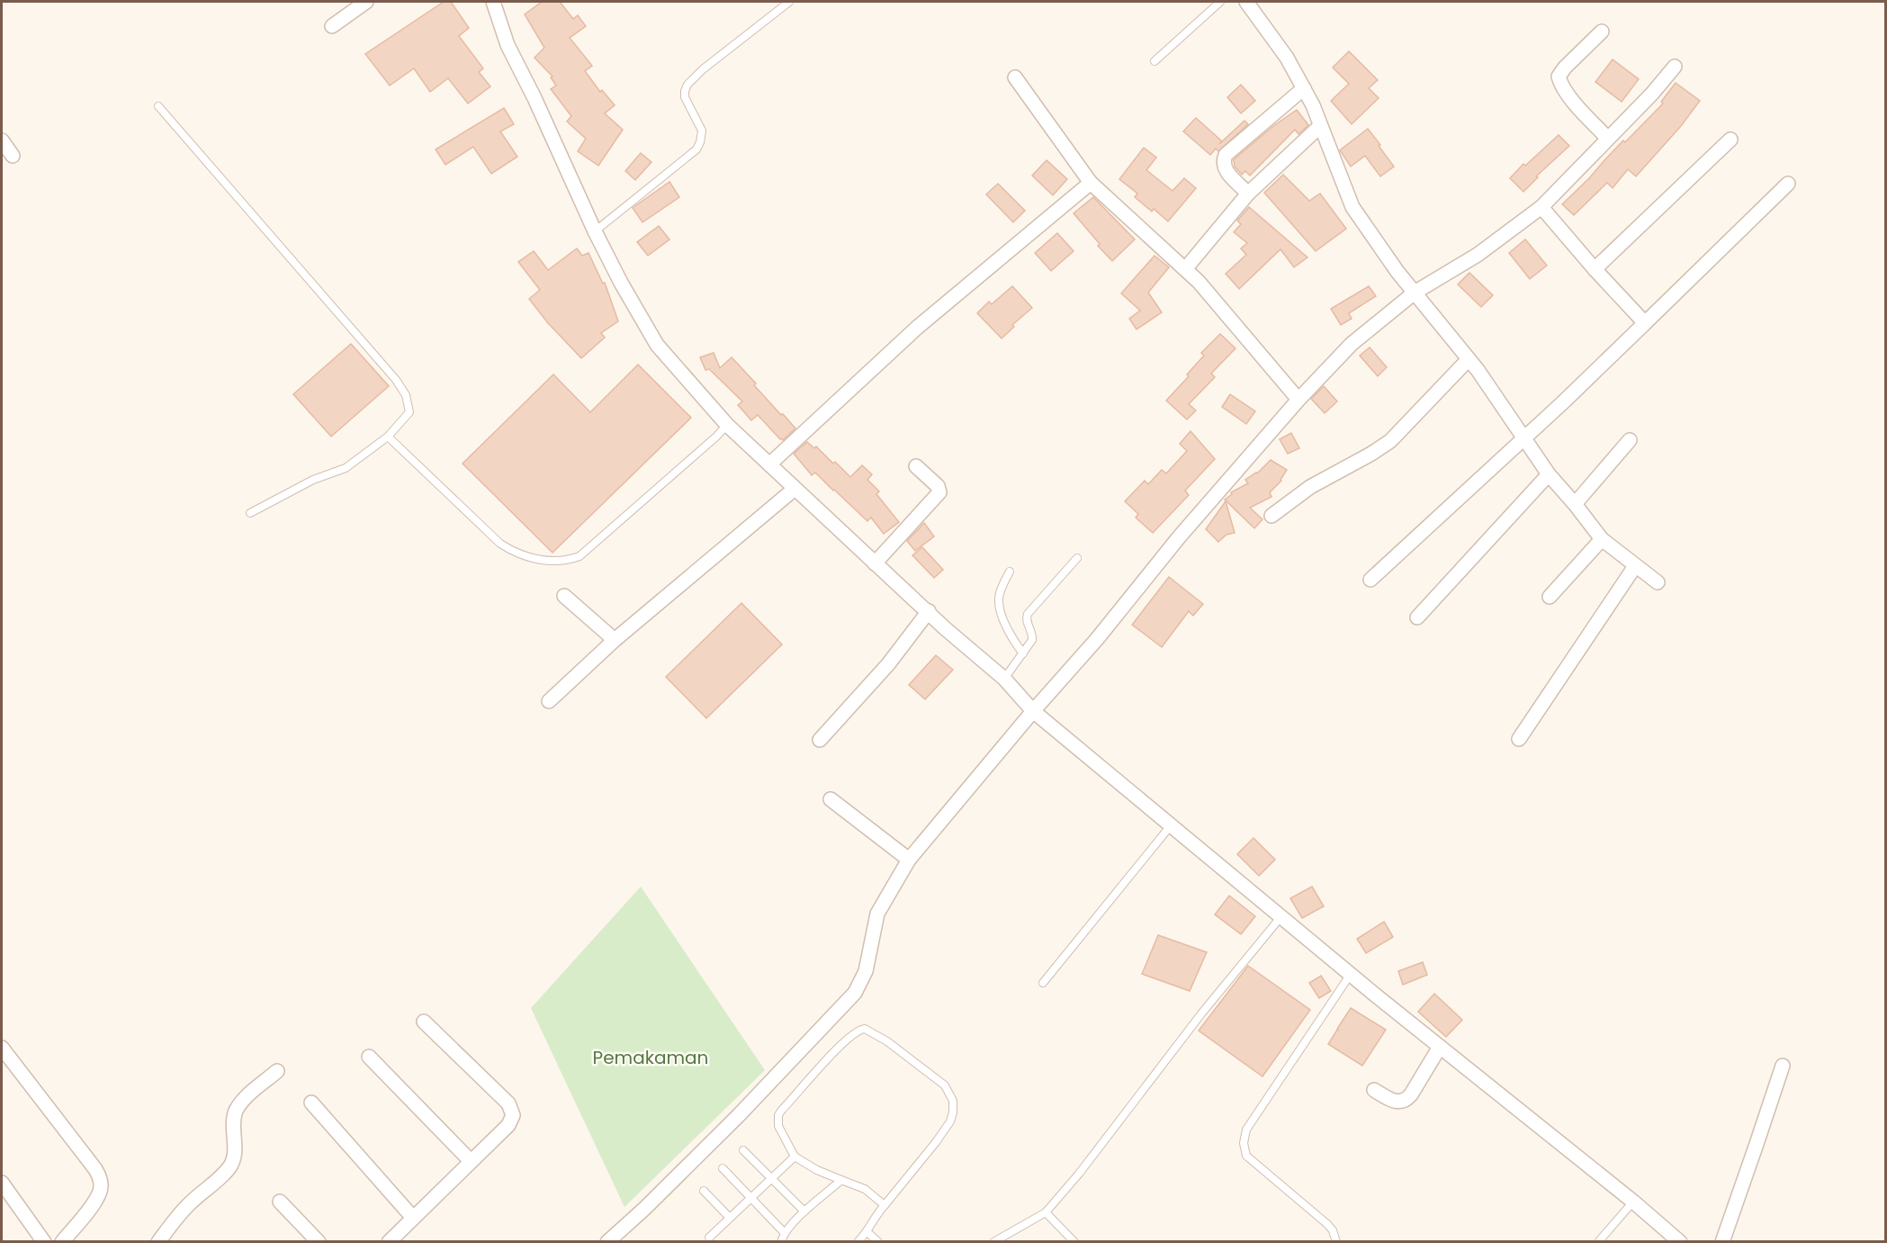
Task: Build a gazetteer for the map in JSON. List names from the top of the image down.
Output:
{
  "parks": ["Pemakaman"]
}
